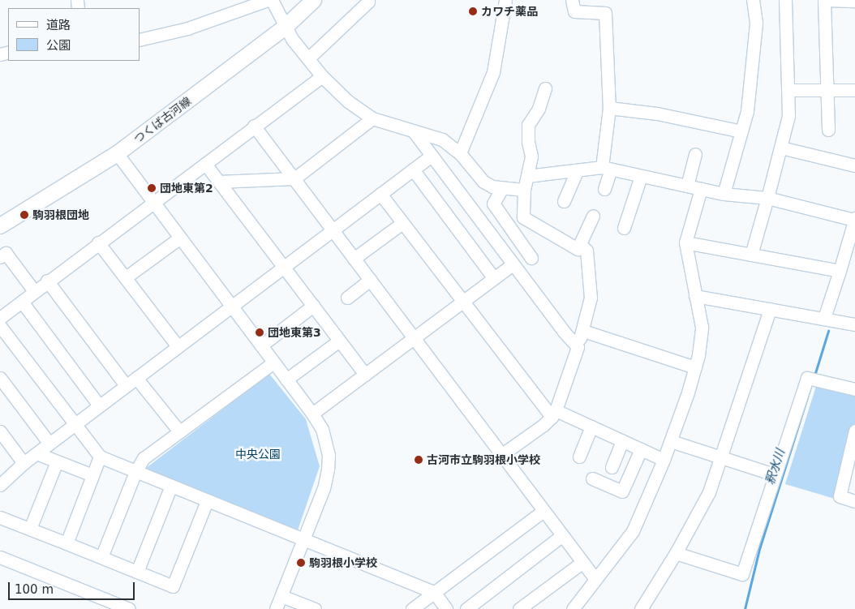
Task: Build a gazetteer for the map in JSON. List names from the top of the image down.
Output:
{
  "streets": {
    "main road": ["つくば古河線"]
  },
  "water": ["釈水川"],
  "parks": ["中央公園"],
  "places": [
    "カワチ薬品",
    "団地東第2",
    "駒羽根団地",
    "団地東第3",
    "古河市立駒羽根小学校",
    "駒羽根小学校"
  ],
  "legend": ["道路", "公園"],
  "scale_bar": "100 m"
}
